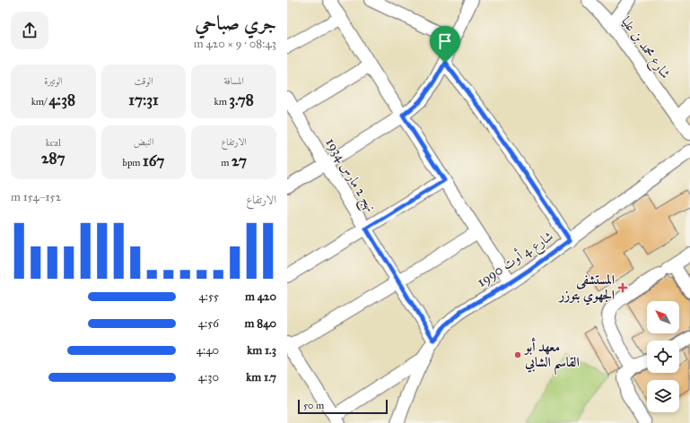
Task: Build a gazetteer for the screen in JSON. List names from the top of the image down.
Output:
{
  "streets": {
    "street": ["شارع محمد بن عليا", "نهج 2 مارس 1934", "شارع 4 أوت 1990"]
  },
  "crossings": [
    ["نهج 2 مارس 1934", "شارع 4 أوت 1990"]
  ],
  "places": {
    "health": ["المستشفى الجهوي بتوزر"],
    "other": ["معهد أبو القاسم الشابي"]
  },
  "scale_bar": "50 m",
  "north": "top left",
  "page": {
    "heading": ["جري صباحي", "08:43 · 9 × 420 m"],
    "stats": [
      ["المسافة", "3.78 km"],
      ["الوقت", "17:31"],
      ["الوتيرة", "4:38 /km"],
      ["الارتفاع", "27 m"],
      ["النبض", "167 bpm"],
      ["kcal", "287"]
    ],
    "chart": ["الارتفاع", "152–154 m"],
    "list": [
      {
        "name": "420 m",
        "note": "4:55"
      },
      {
        "name": "840 m",
        "note": "4:56"
      },
      {
        "name": "1.3 km",
        "note": "4:40"
      },
      {
        "name": "1.7 km",
        "note": "4:30"
      }
    ],
    "scale": "50 m"
  }
}
